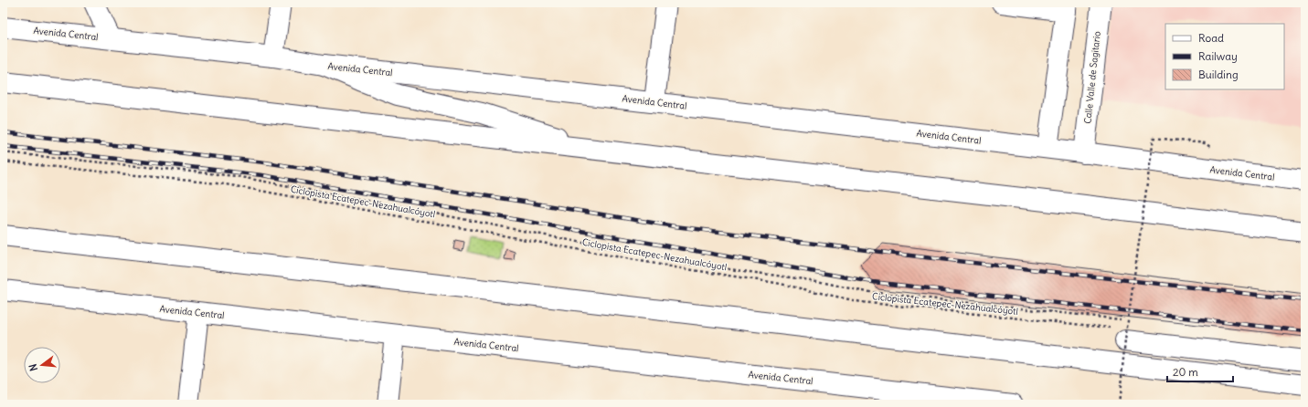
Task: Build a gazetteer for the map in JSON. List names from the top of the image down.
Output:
{
  "streets": {
    "main road": ["Avenida Central", "Calle Valle de Sagitario"],
    "path": ["Ciclopista Ecatepec-Nezahualcóyotl"]
  },
  "crossings": [
    ["Avenida Central", "Calle Valle de Sagitario"]
  ],
  "legend": ["Road", "Railway", "Building"],
  "scale_bar": "20 m",
  "north": "left"
}
